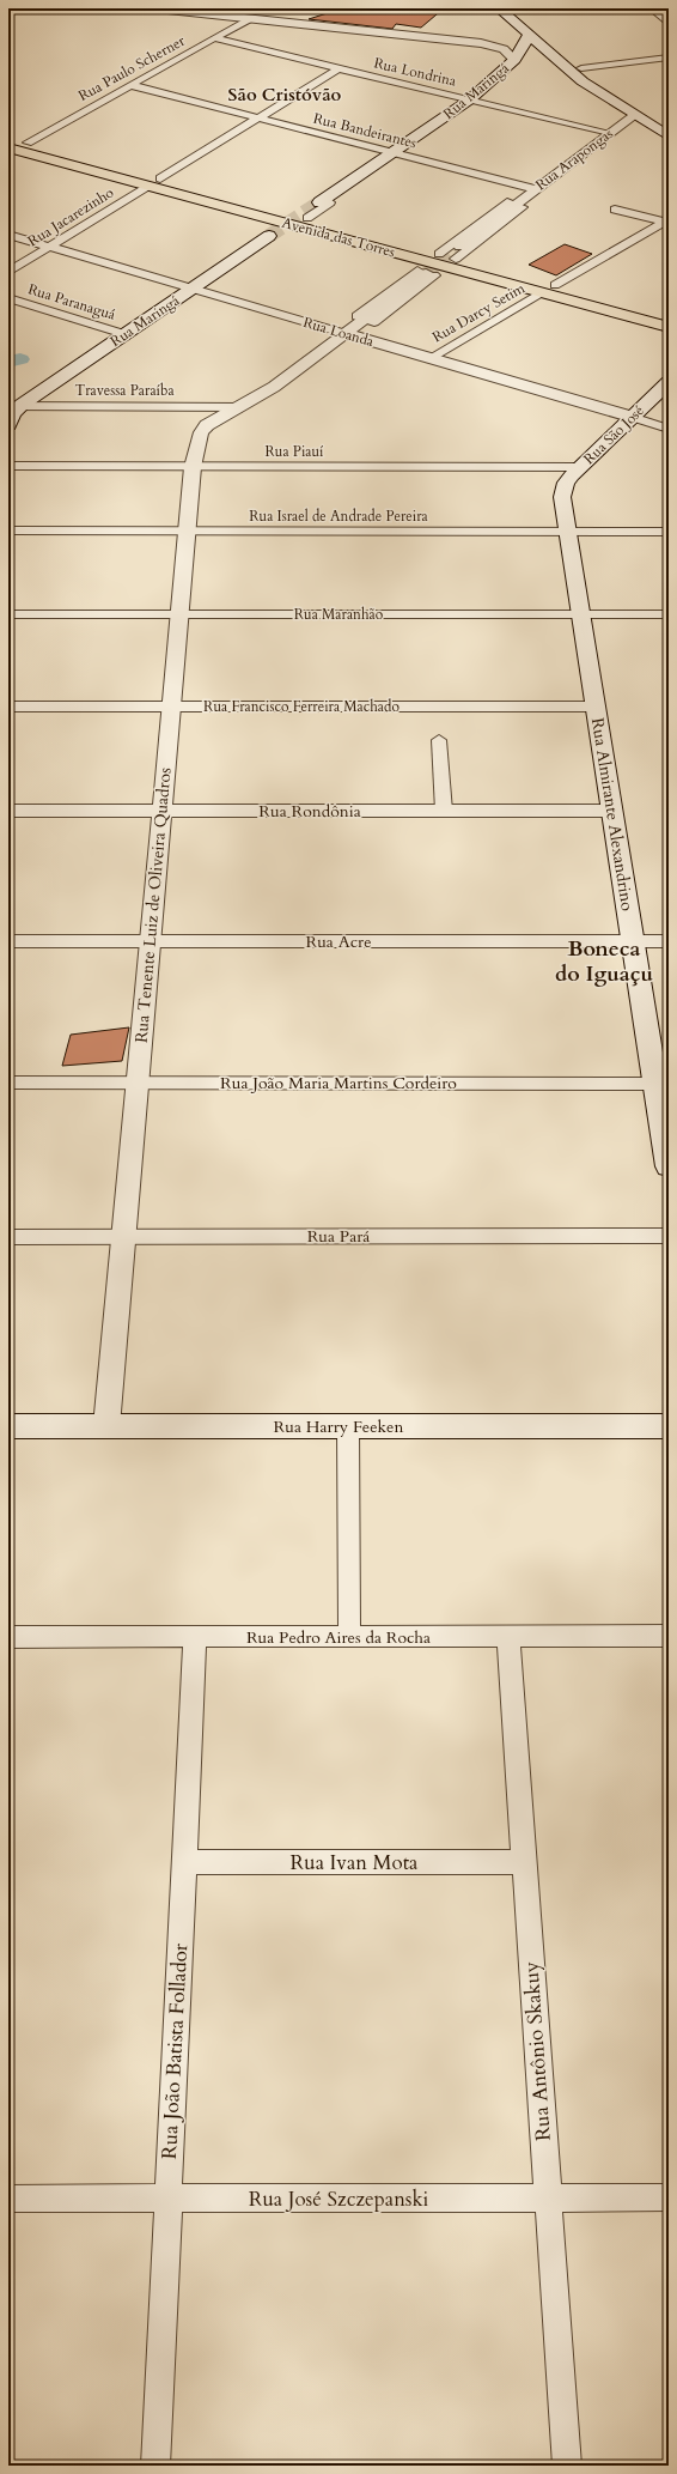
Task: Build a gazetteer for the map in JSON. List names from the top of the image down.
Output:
{
  "streets": {
    "highway": ["Avenida das Torres"],
    "main road": [
      "Rua Maringá",
      "Rua São José",
      "Rua Almirante Alexandrino",
      "Rua Harry Feeken"
    ],
    "street": [
      "Rua Paulo Scherner",
      "Rua Londrina",
      "Rua Bandeirantes",
      "Rua Arapongas",
      "Rua Jacarezinho",
      "Rua Paranaguá",
      "Rua Darcy Setim",
      "Rua Loanda",
      "Travessa Paraíba",
      "Rua Piauí",
      "Rua Israel de Andrade Pereira",
      "Rua Maranhão",
      "Rua Francisco Ferreira Machado",
      "Rua Rondônia",
      "Rua Tenente Luiz de Oliveira Quadros",
      "Rua Acre",
      "Rua João Maria Martins Cordeiro",
      "Rua Pará",
      "Rua Pedro Aires da Rocha",
      "Rua Ivan Mota",
      "Rua João Batista Follador",
      "Rua Antônio Skakuy",
      "Rua José Szczepanski"
    ]
  },
  "crossings": [
    ["Rua Paulo Scherner", "Rua Londrina"],
    ["Rua Paulo Scherner", "Rua Bandeirantes"],
    ["Rua Paulo Scherner", "Avenida das Torres"],
    ["Rua Londrina", "Rua Maringá"],
    ["Rua Londrina", "Rua Arapongas"],
    ["Rua Londrina", "Rua Jacarezinho"],
    ["Rua Maringá", "Rua Bandeirantes"],
    ["Rua Maringá", "Rua Paranaguá"],
    ["Rua Maringá", "Rua Loanda"],
    ["Rua Maringá", "Travessa Paraíba"],
    ["Rua Bandeirantes", "Rua Arapongas"],
    ["Rua Bandeirantes", "Rua Jacarezinho"],
    ["Rua Arapongas", "Avenida das Torres"],
    ["Rua Jacarezinho", "Avenida das Torres"],
    ["Rua Jacarezinho", "Rua Loanda"],
    ["Avenida das Torres", "Rua Darcy Setim"],
    ["Rua Darcy Setim", "Rua Loanda"],
    ["Rua Loanda", "Rua São José"],
    ["Travessa Paraíba", "Rua Tenente Luiz de Oliveira Quadros"],
    ["Rua São José", "Rua Piauí"],
    ["Rua São José", "Rua Almirante Alexandrino"],
    ["Rua Piauí", "Rua Almirante Alexandrino"],
    ["Rua Piauí", "Rua Tenente Luiz de Oliveira Quadros"],
    ["Rua Israel de Andrade Pereira", "Rua Almirante Alexandrino"],
    ["Rua Israel de Andrade Pereira", "Rua Tenente Luiz de Oliveira Quadros"],
    ["Rua Maranhão", "Rua Almirante Alexandrino"],
    ["Rua Maranhão", "Rua Tenente Luiz de Oliveira Quadros"],
    ["Rua Francisco Ferreira Machado", "Rua Almirante Alexandrino"],
    ["Rua Francisco Ferreira Machado", "Rua Tenente Luiz de Oliveira Quadros"],
    ["Rua Rondônia", "Rua Almirante Alexandrino"],
    ["Rua Rondônia", "Rua Tenente Luiz de Oliveira Quadros"],
    ["Rua Almirante Alexandrino", "Rua Acre"],
    ["Rua Almirante Alexandrino", "Rua João Maria Martins Cordeiro"],
    ["Rua Tenente Luiz de Oliveira Quadros", "Rua Acre"],
    ["Rua Tenente Luiz de Oliveira Quadros", "Rua João Maria Martins Cordeiro"],
    ["Rua Tenente Luiz de Oliveira Quadros", "Rua Pará"],
    ["Rua Tenente Luiz de Oliveira Quadros", "Rua Harry Feeken"],
    ["Rua Pedro Aires da Rocha", "Rua João Batista Follador"],
    ["Rua Pedro Aires da Rocha", "Rua Antônio Skakuy"],
    ["Rua Ivan Mota", "Rua João Batista Follador"],
    ["Rua Ivan Mota", "Rua Antônio Skakuy"],
    ["Rua João Batista Follador", "Rua José Szczepanski"],
    ["Rua Antônio Skakuy", "Rua José Szczepanski"]
  ],
  "districts": ["São Cristóvão", "Boneca do Iguaçu"]
}
